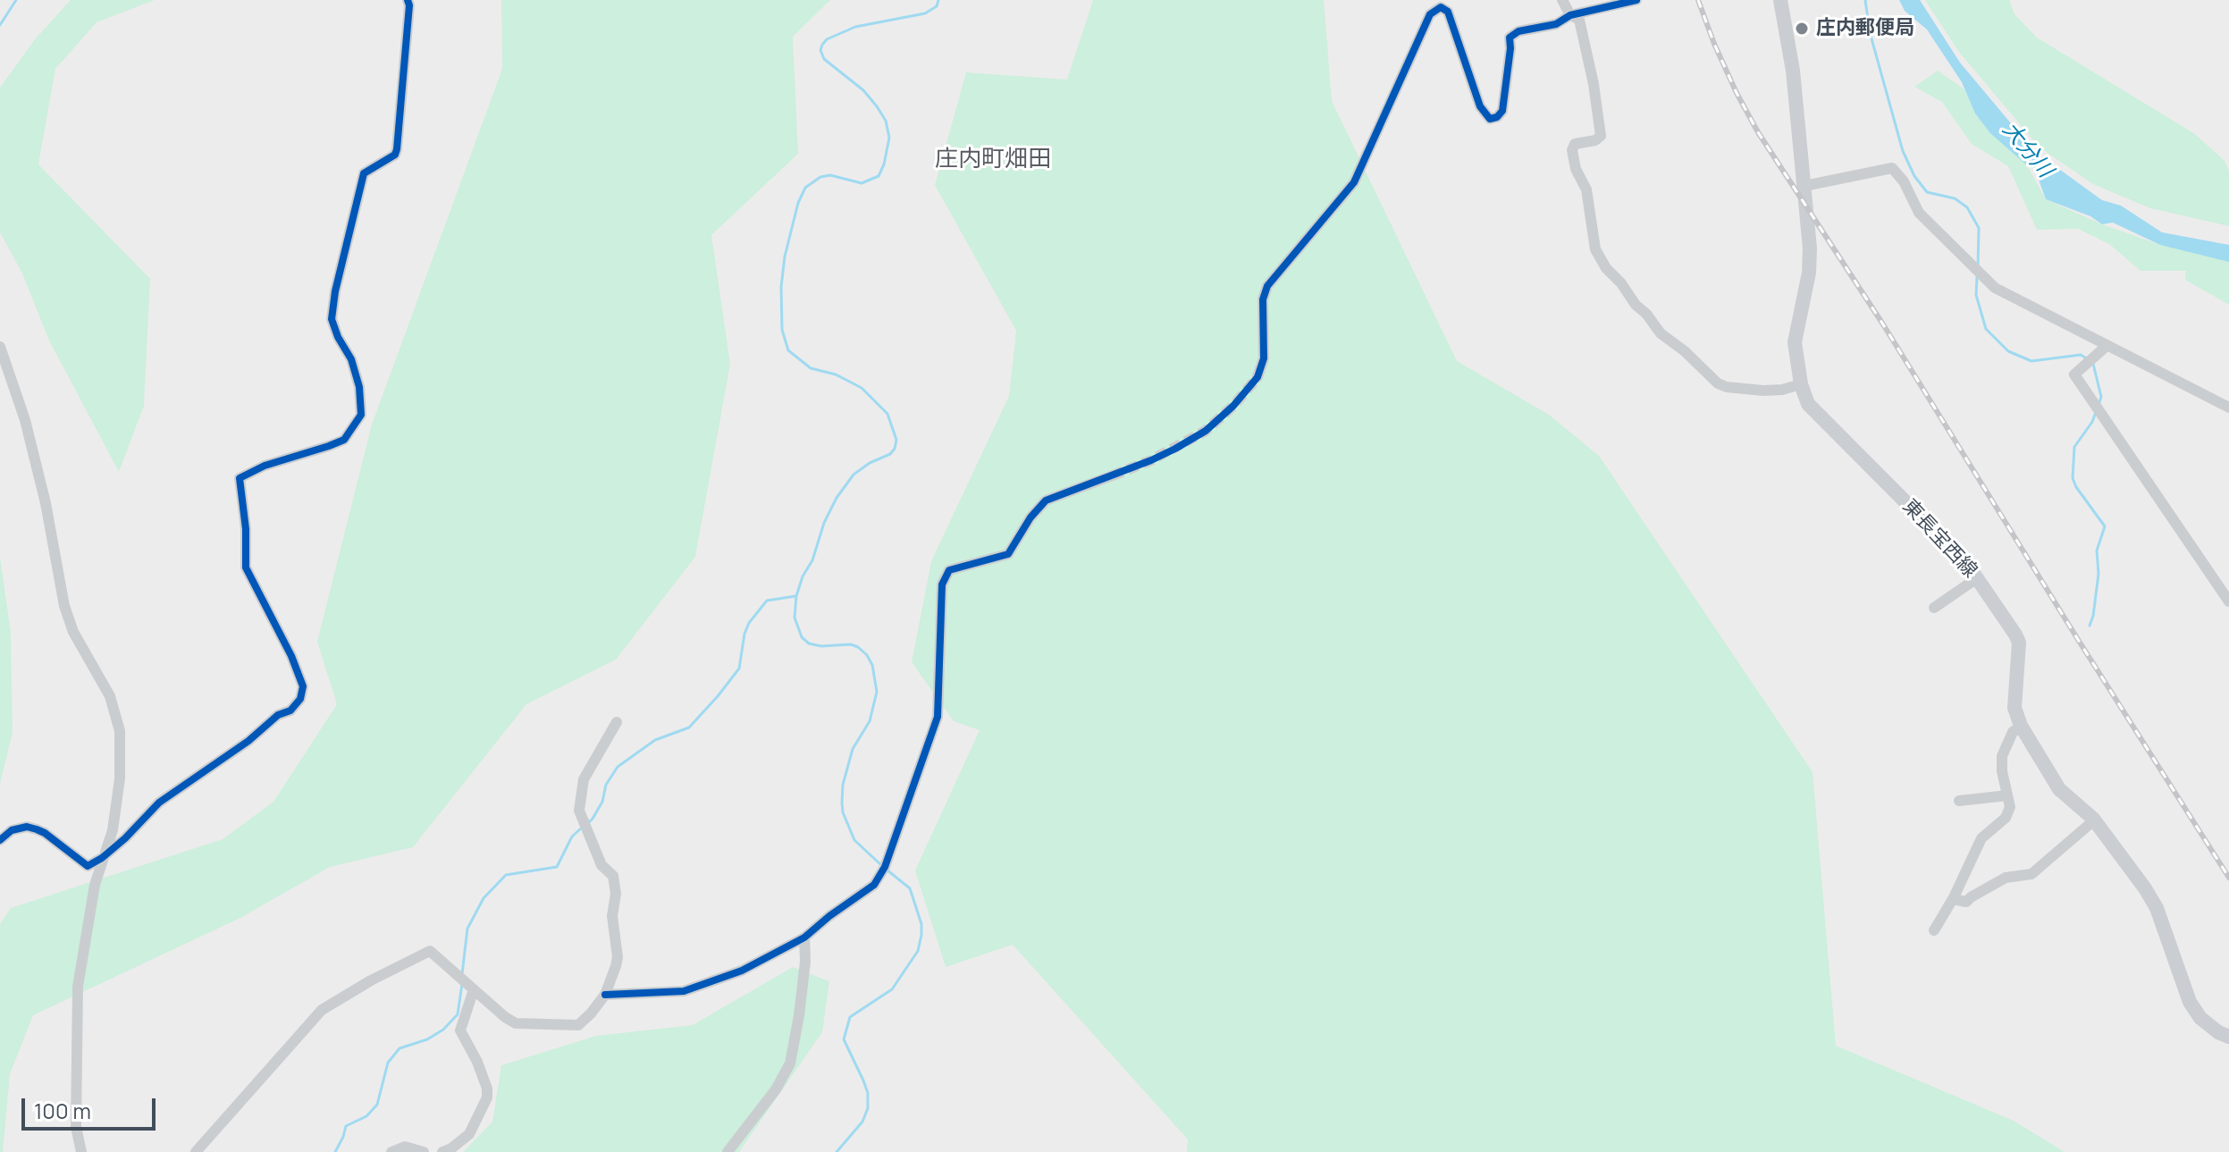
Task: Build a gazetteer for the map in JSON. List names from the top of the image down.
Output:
{
  "streets": {
    "main road": ["東長宝西線"]
  },
  "districts": ["庄内町畑田"],
  "water": ["大分川"],
  "places": ["庄内郵便局"],
  "scale_bar": "100 m"
}
